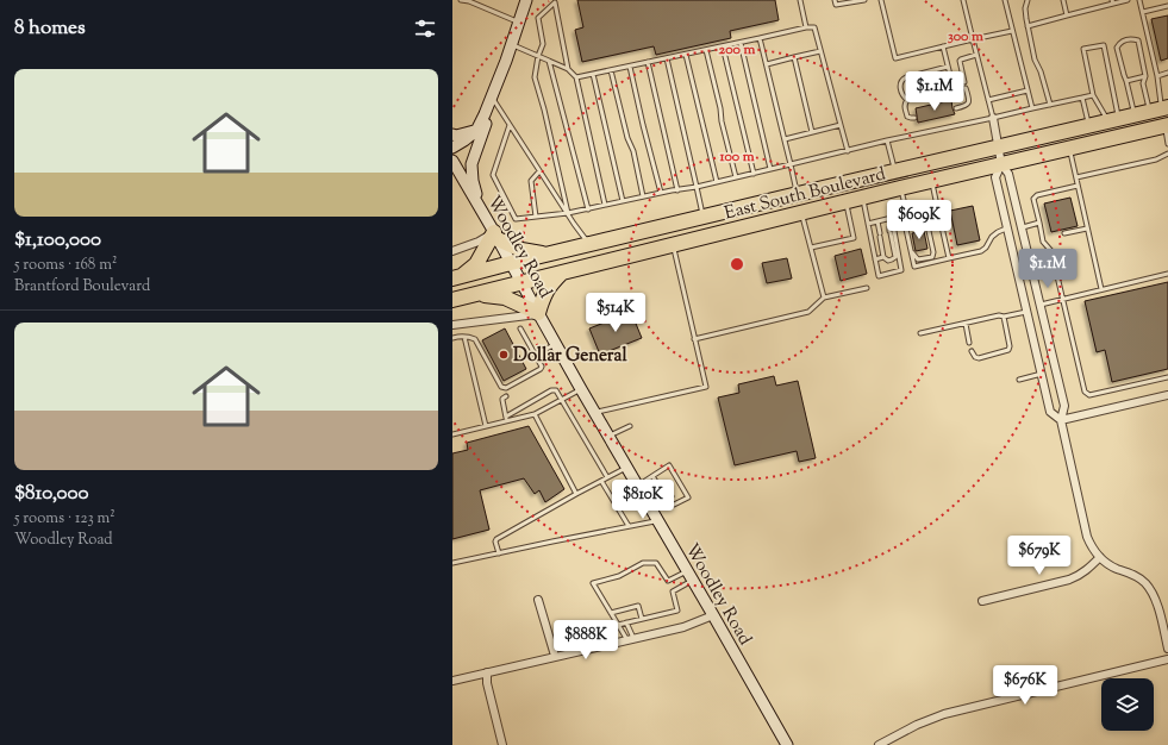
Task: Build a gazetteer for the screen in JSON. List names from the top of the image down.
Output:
{
  "streets": {
    "highway": ["East South Boulevard"],
    "street": ["Woodley Road"]
  },
  "crossings": [
    ["East South Boulevard", "Woodley Road"]
  ],
  "places": ["Dollar General"],
  "page": {
    "heading": "8 homes",
    "list": [
      {
        "name": "$1,100,000",
        "note": "5 rooms · 168 m² · Brantford Boulevard"
      },
      {
        "name": "$810,000",
        "note": "5 rooms · 123 m² · Woodley Road"
      }
    ],
    "price": [
      "$1.1M",
      "$609K",
      "$1.1M",
      "$514K",
      "$810K",
      "$679K",
      "$888K",
      "$676K"
    ]
  },
  "rings": ["300 m", "200 m", "100 m"]
}
